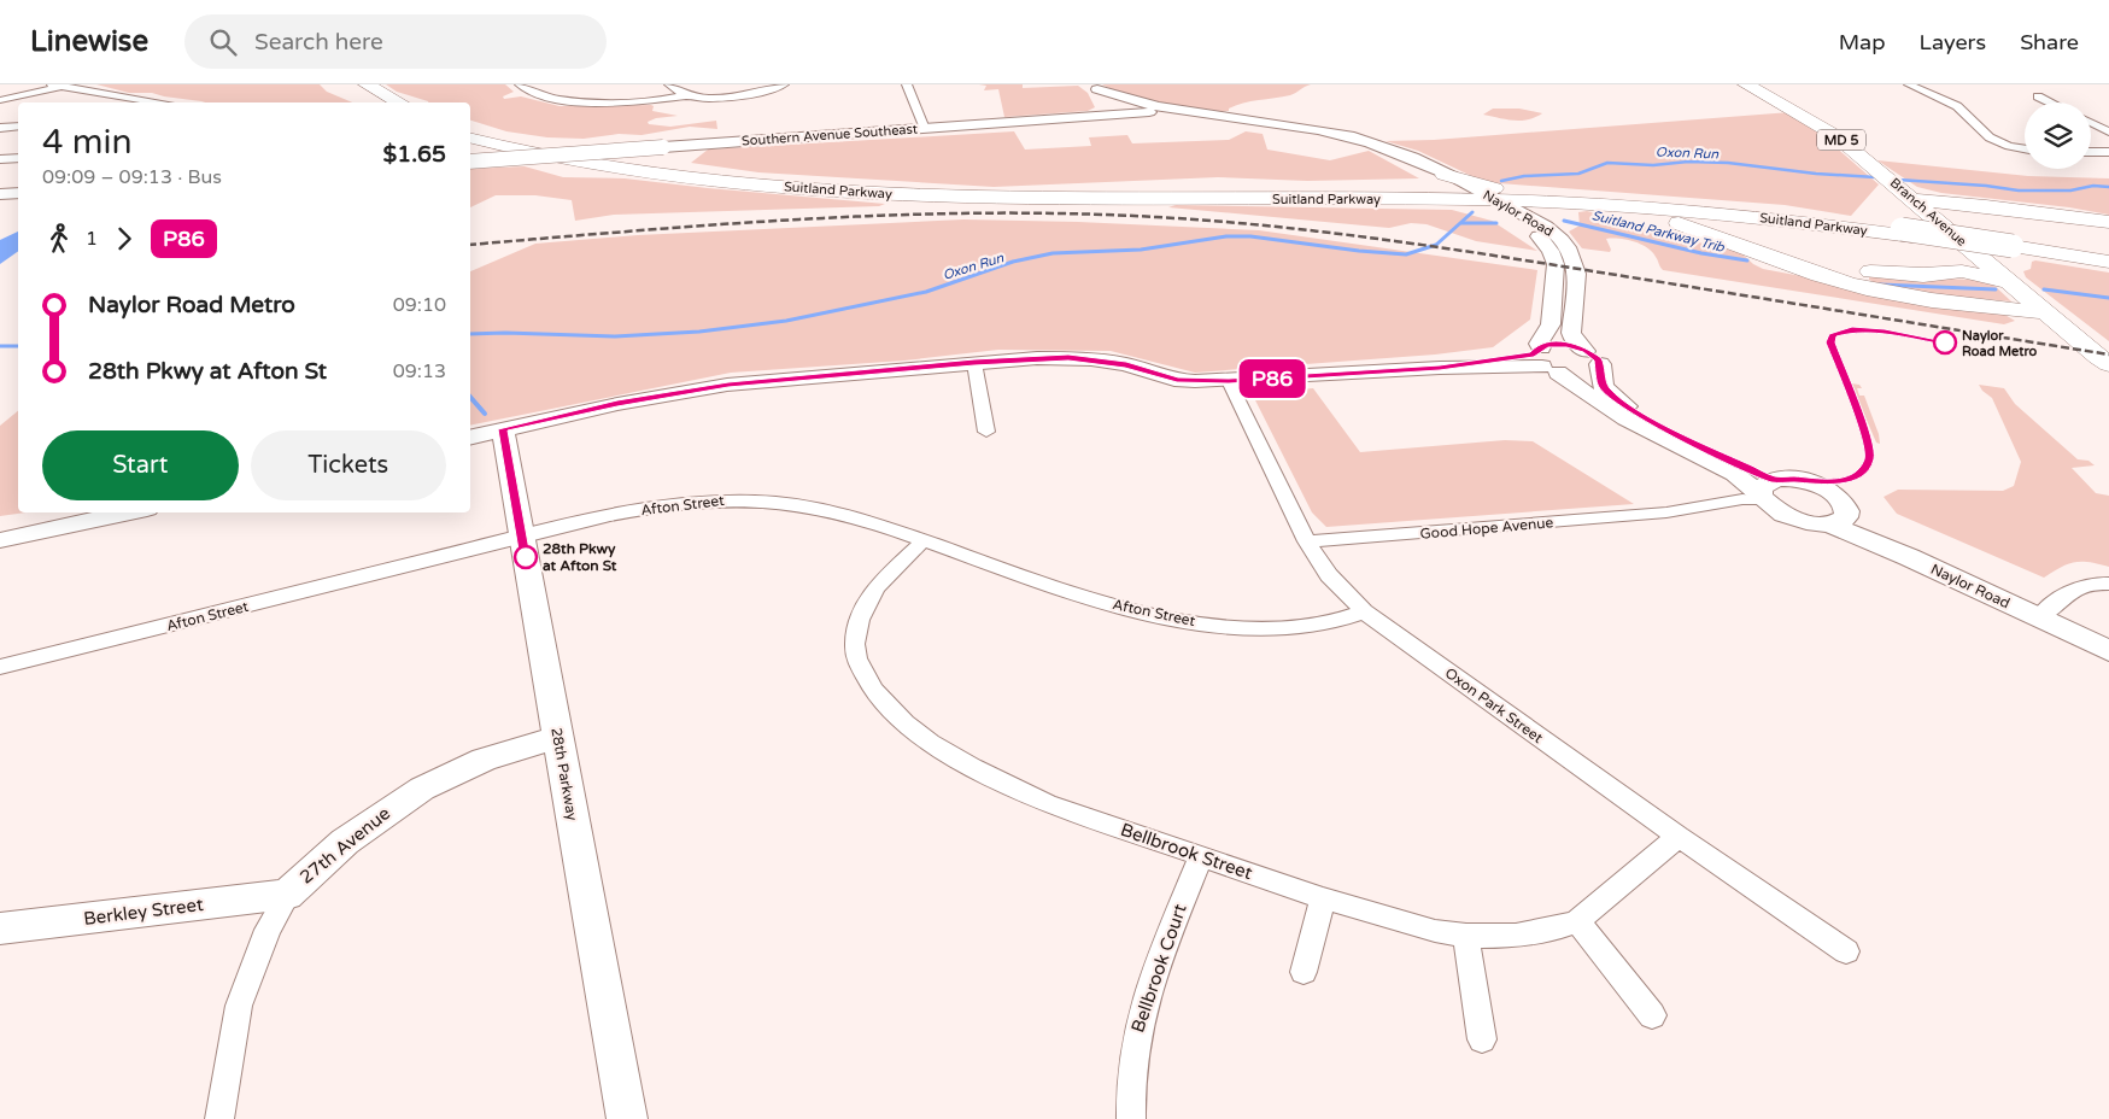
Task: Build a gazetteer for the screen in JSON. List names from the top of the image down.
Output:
{
  "streets": {
    "highway": ["MD 5", "Suitland Parkway", "Branch Avenue"],
    "main road": [
      "Southern Avenue Southeast",
      "Naylor Road",
      "28th Parkway",
      "27th Avenue",
      "Berkley Street"
    ],
    "street": [
      "Afton Street",
      "Good Hope Avenue",
      "Oxon Park Street",
      "Bellbrook Street",
      "Bellbrook Court"
    ]
  },
  "crossings": [
    ["Southern Avenue Southeast", "Naylor Road"],
    ["Suitland Parkway", "Naylor Road"],
    ["Naylor Road", "Good Hope Avenue"],
    ["Afton Street", "Oxon Park Street"],
    ["Afton Street", "28th Parkway"],
    ["Afton Street", "Bellbrook Street"],
    ["Good Hope Avenue", "Oxon Park Street"],
    ["Oxon Park Street", "Bellbrook Street"],
    ["28th Parkway", "27th Avenue"],
    ["27th Avenue", "Berkley Street"],
    ["Bellbrook Street", "Bellbrook Court"]
  ],
  "water": ["Oxon Run", "Suitland Parkway Trib"],
  "places": ["Naylor Road Metro", "28th Pkwy at Afton St"],
  "lines": ["bus line P86"],
  "page": {
    "header": "Linewise",
    "search": "Search here",
    "nav": ["Map", "Layers", "Share"],
    "on_map": "P86",
    "heading": ["4 min", "09:09 – 09:13 · Bus", "$1.65"],
    "legs": ["1", "P86"],
    "list": [
      {
        "name": "Naylor Road Metro",
        "value": "09:10"
      },
      {
        "name": "28th Pkwy at Afton St",
        "value": "09:13"
      }
    ],
    "buttons": ["Start", "Tickets"]
  }
}
